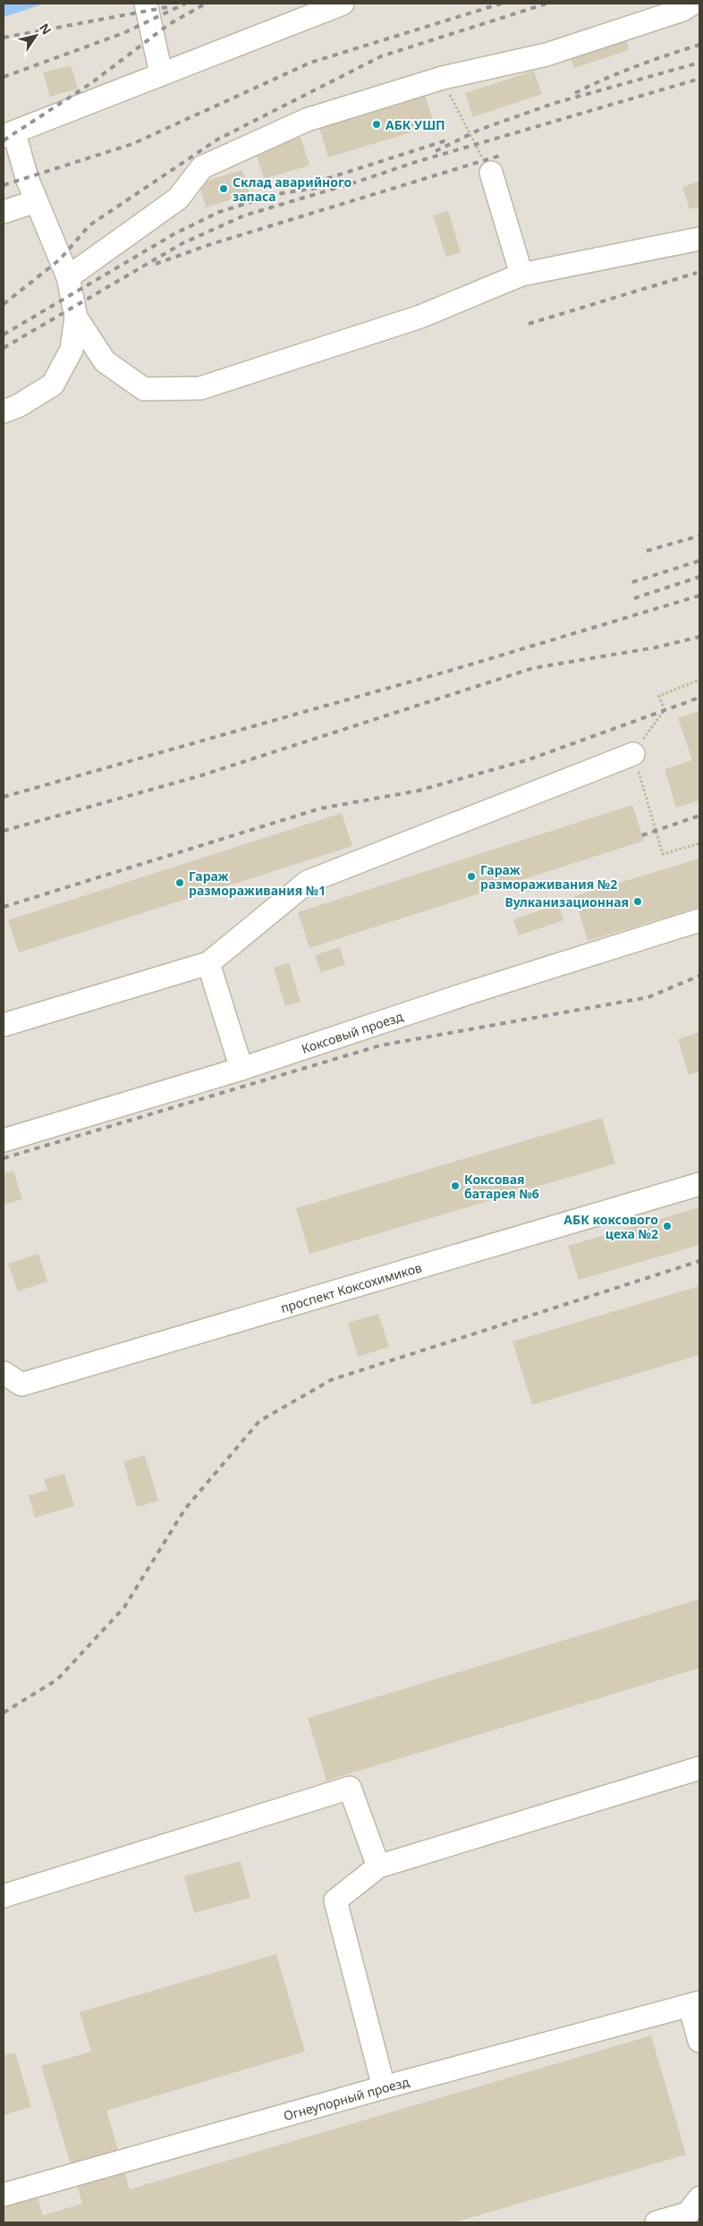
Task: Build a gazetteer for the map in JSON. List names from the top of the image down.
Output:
{
  "streets": {
    "street": ["Коксовый проезд", "проспект Коксохимиков", "Огнеупорный проезд"]
  },
  "places": [
    "АБК УШП",
    "Склад аварийного запаса",
    "Гараж размораживания №2",
    "Гараж размораживания №1",
    "Вулканизационная",
    "Коксовая батарея №6",
    "АБК коксового цеха №2"
  ],
  "north": "top right"
}
